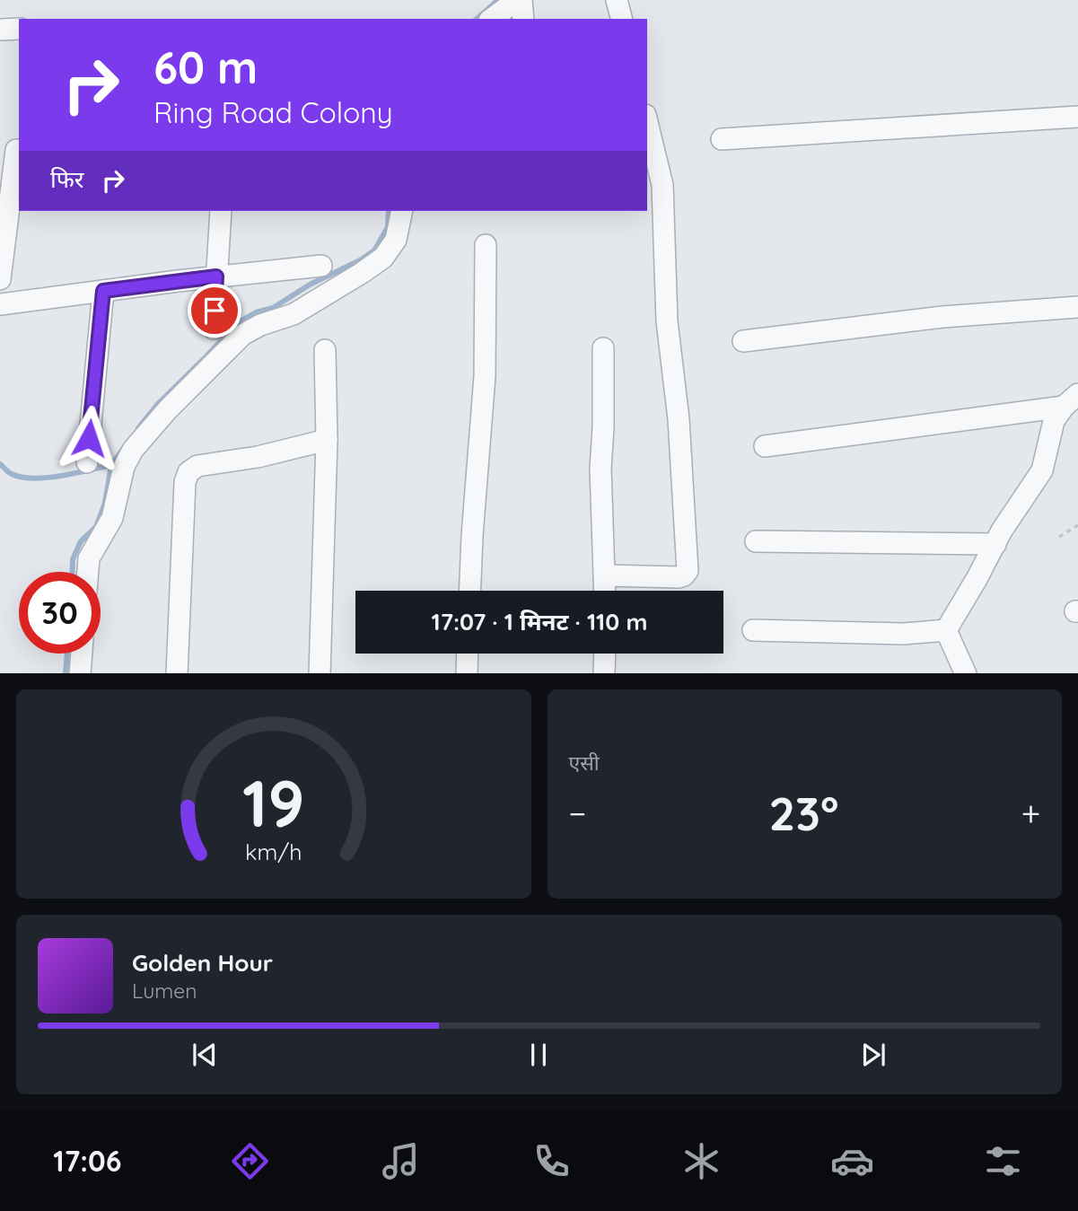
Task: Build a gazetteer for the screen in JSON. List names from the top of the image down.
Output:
{
  "page": {
    "turn": ["60 m", "Ring Road Colony"],
    "then": "फिर",
    "limit": "30",
    "trip": "17:07 · 1 मिनट · 110 m",
    "tile": "एसी",
    "heat": ["−", "23°", "+"],
    "song": ["Golden Hour", "Lumen"],
    "tabs": "17:06",
    "gauge": ["19", "km/h"]
  }
}
